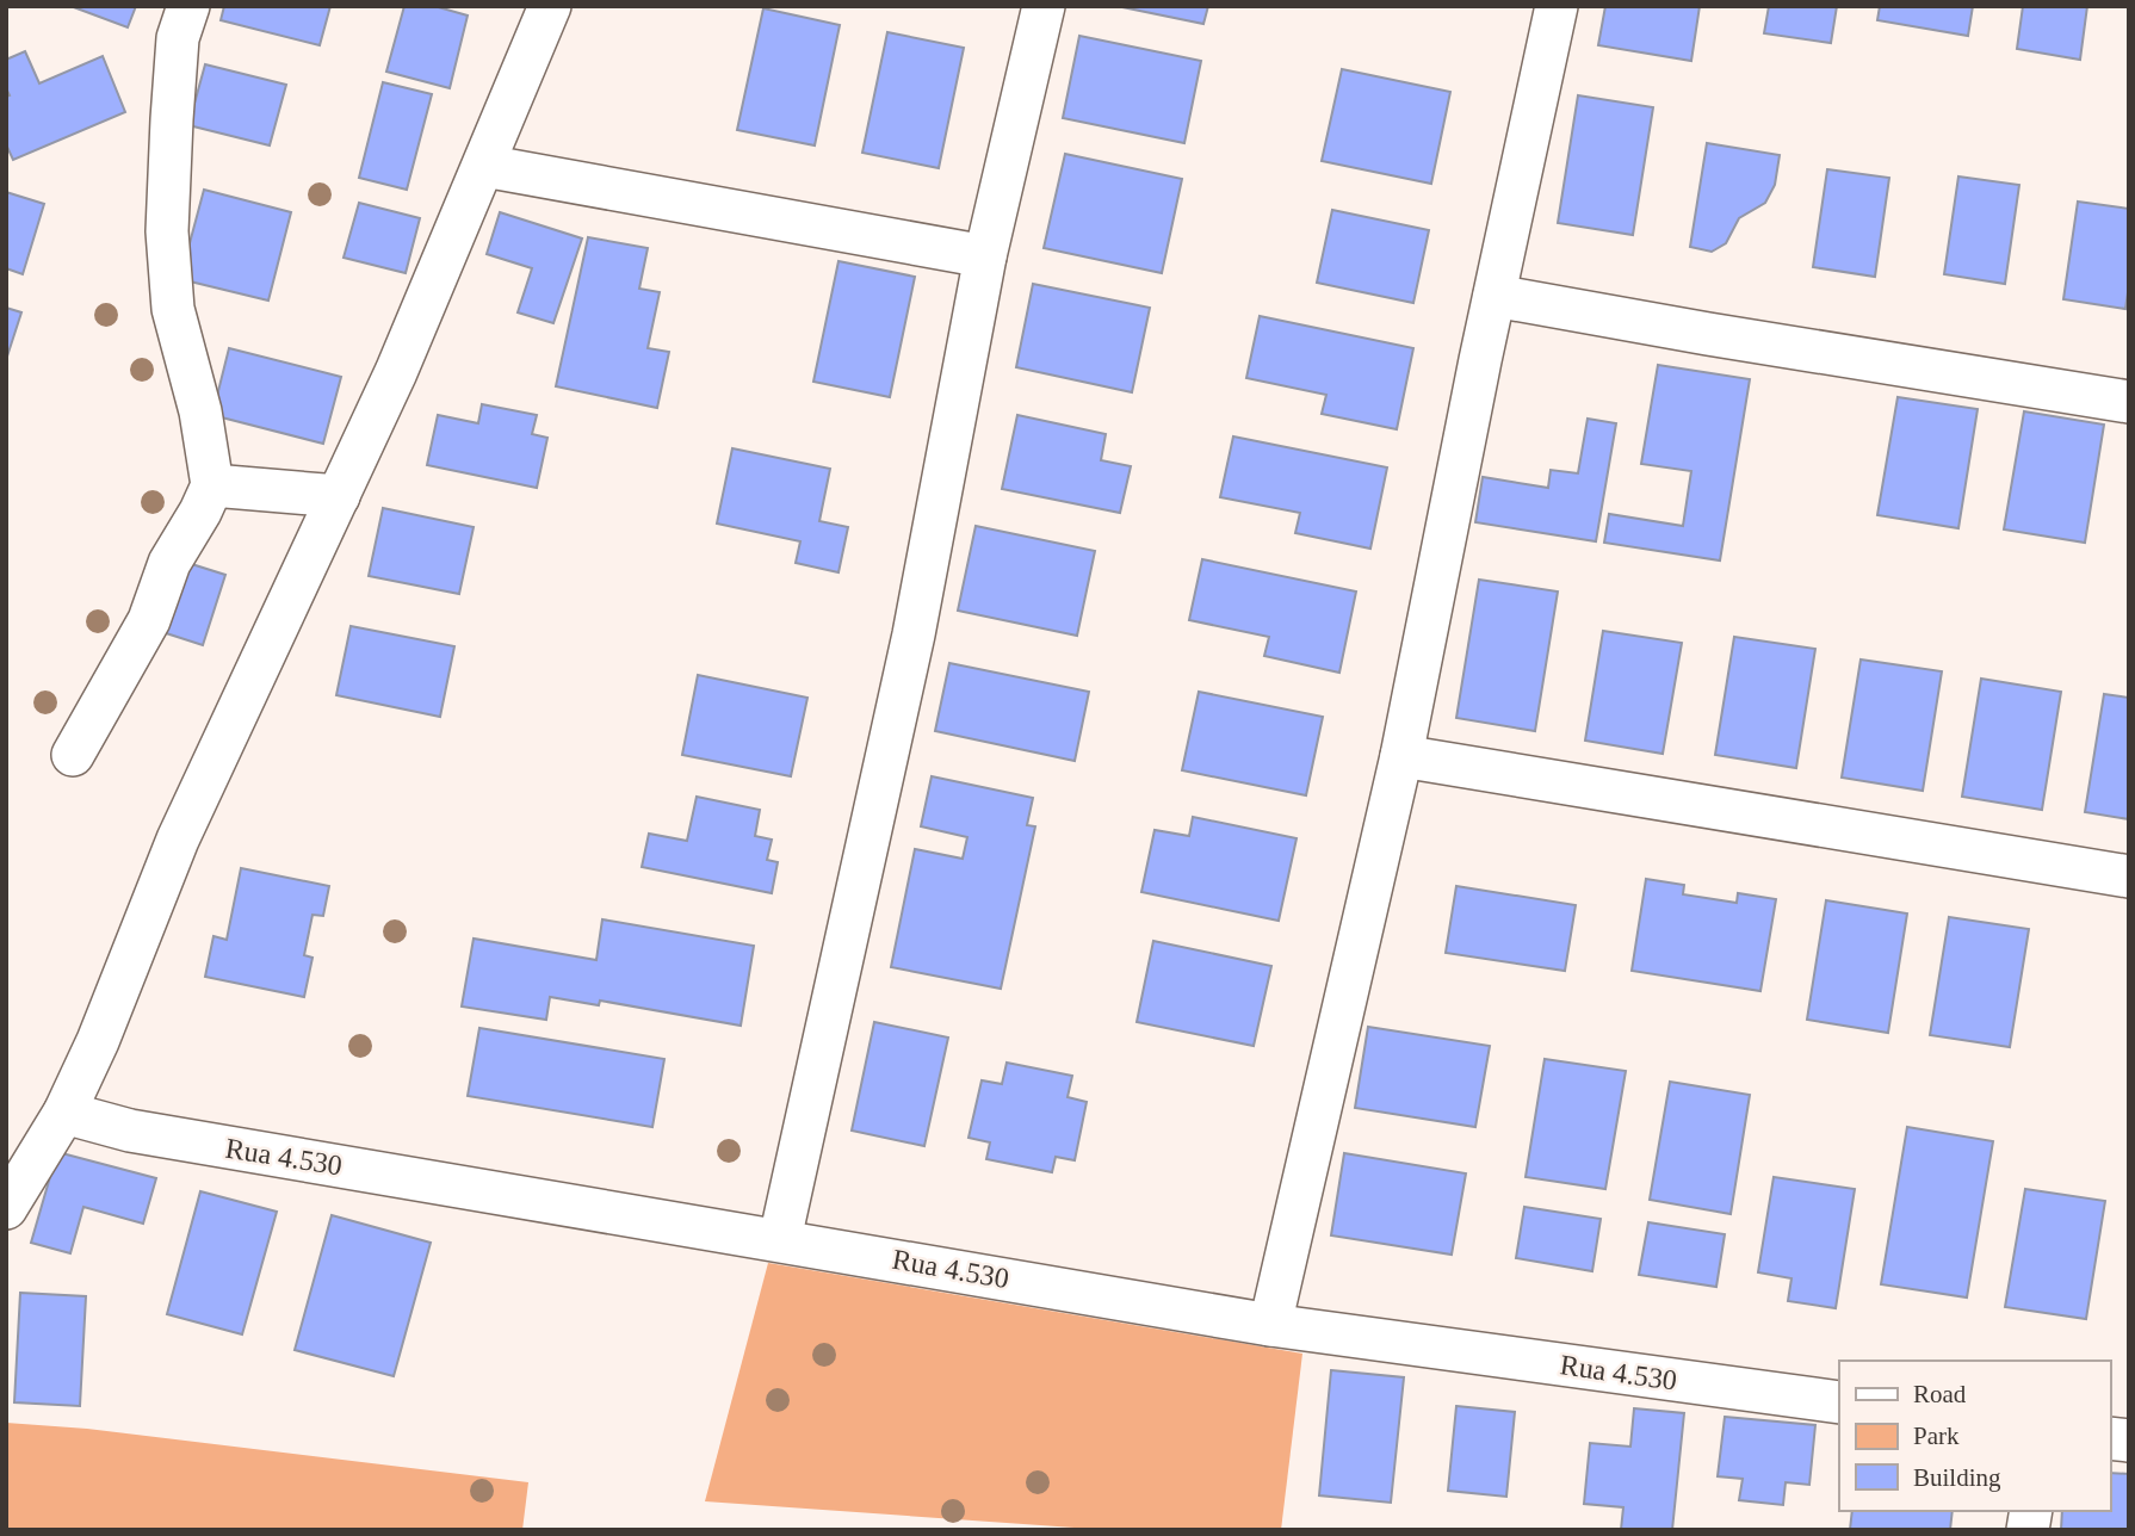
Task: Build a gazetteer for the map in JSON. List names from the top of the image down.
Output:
{
  "streets": {
    "street": ["Rua 4.530"]
  },
  "legend": ["Road", "Park", "Building"]
}
